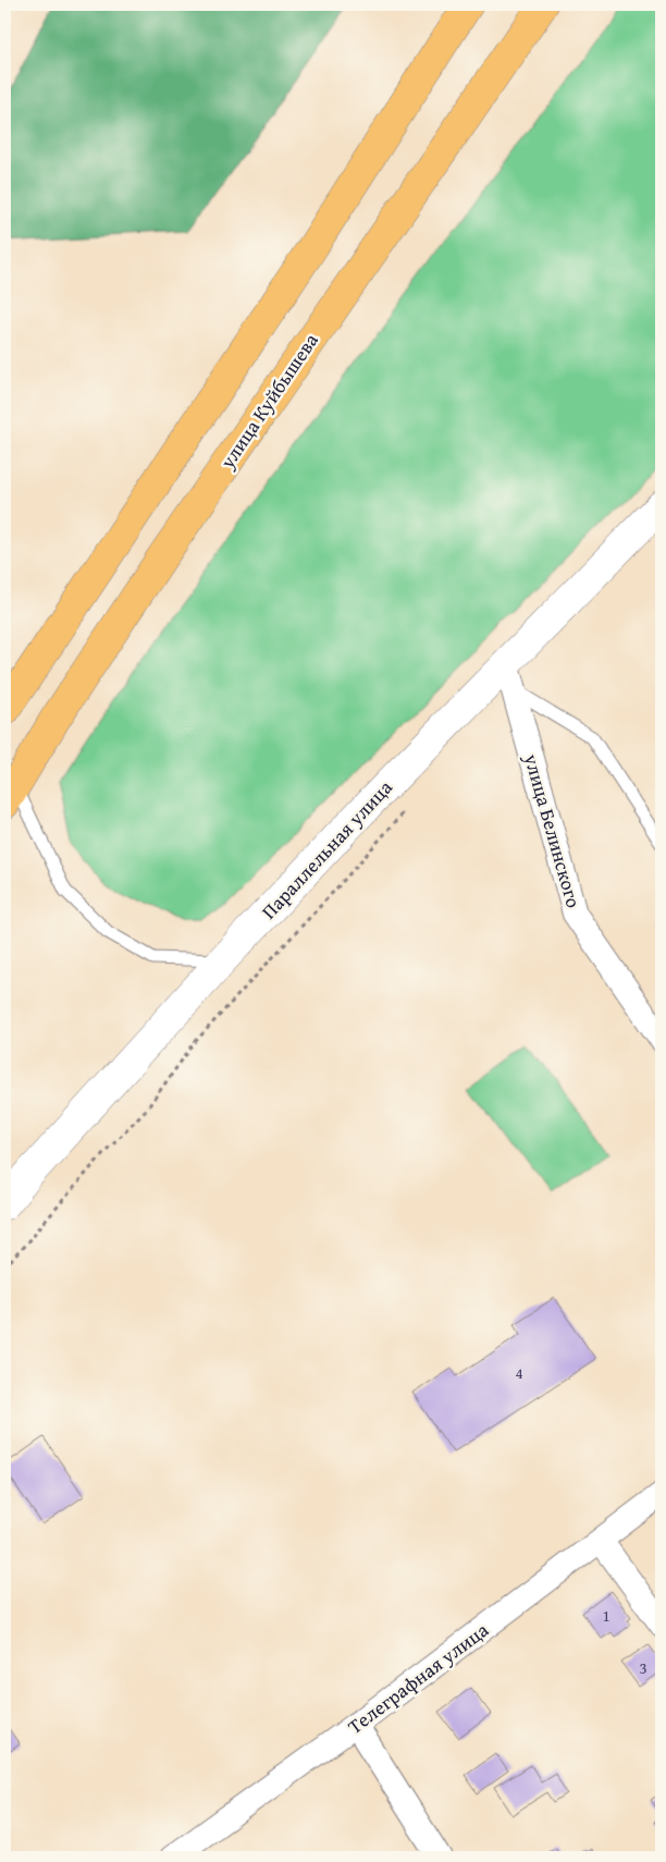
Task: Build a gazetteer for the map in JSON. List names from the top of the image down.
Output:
{
  "streets": {
    "highway": ["улица Куйбышева"],
    "street": ["улица Белинского", "Параллельная улица", "Телеграфная улица"]
  },
  "crossings": [
    ["улица Белинского", "Параллельная улица"]
  ],
  "house_numbers": ["4", "1", "3"]
}
